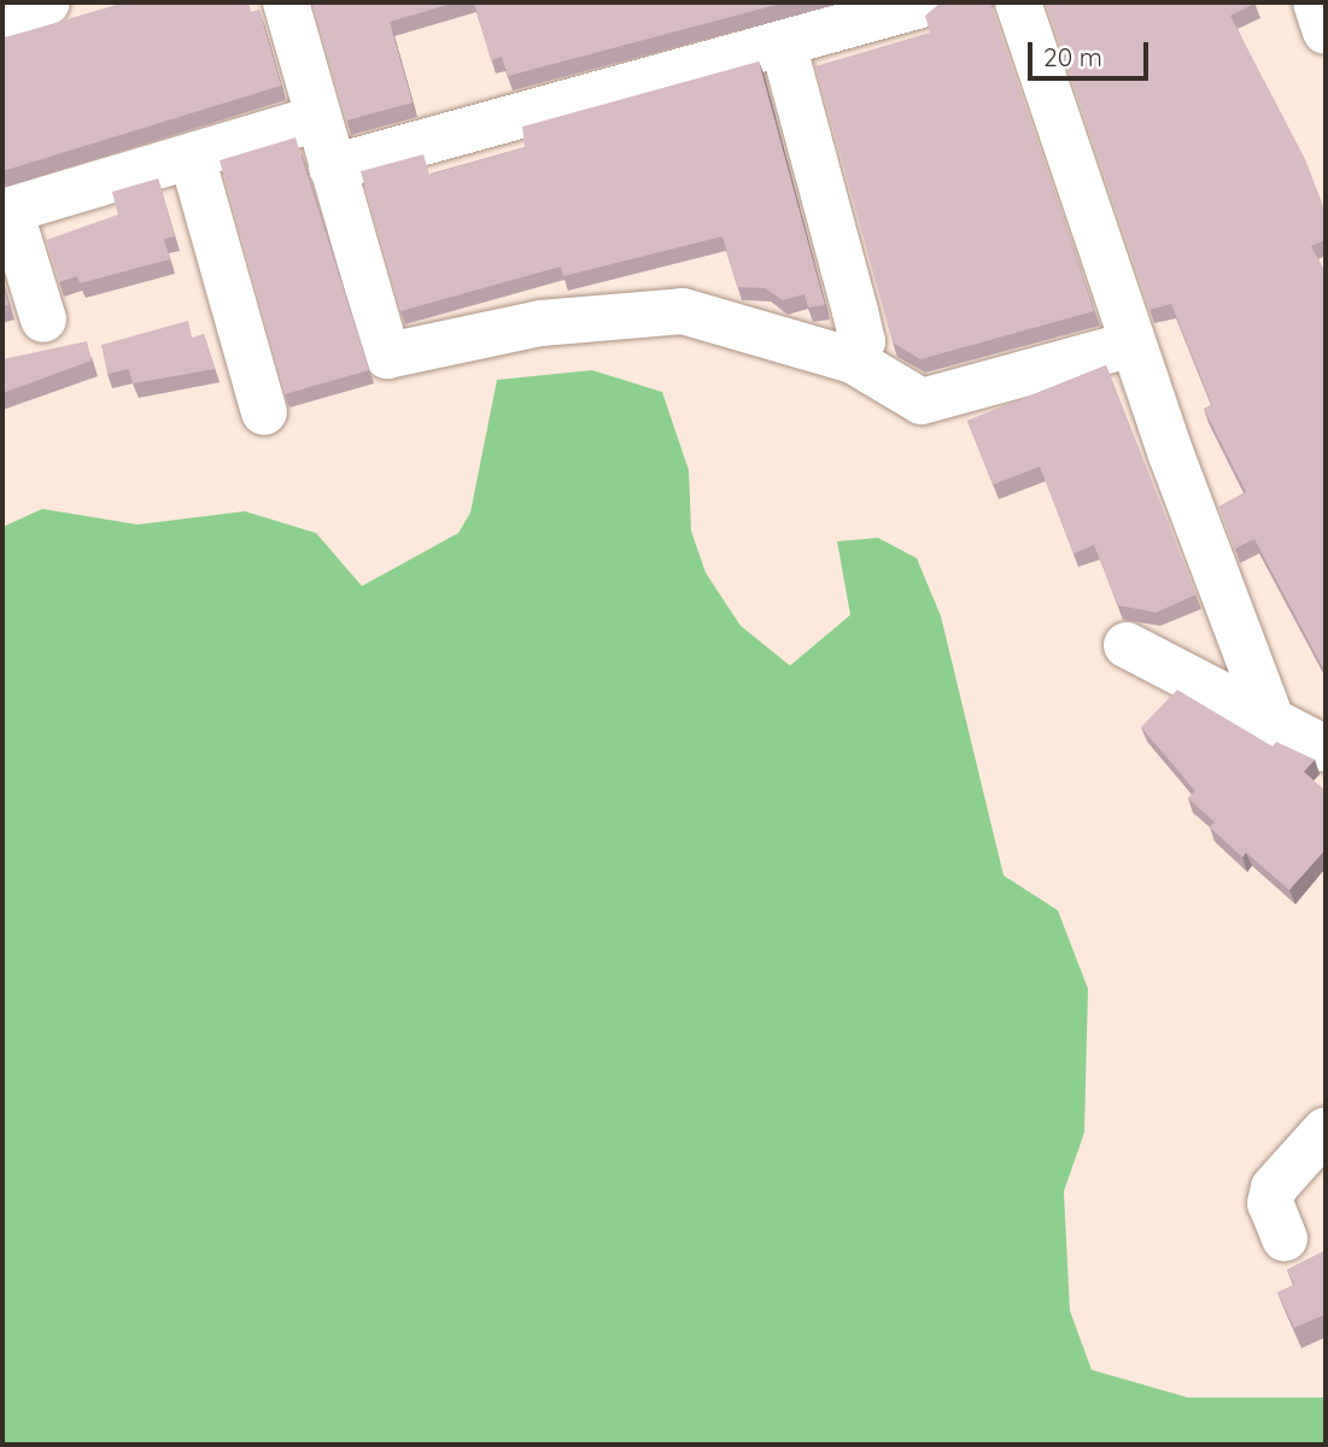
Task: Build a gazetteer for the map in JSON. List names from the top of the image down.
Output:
{
  "scale_bar": "20 m"
}
